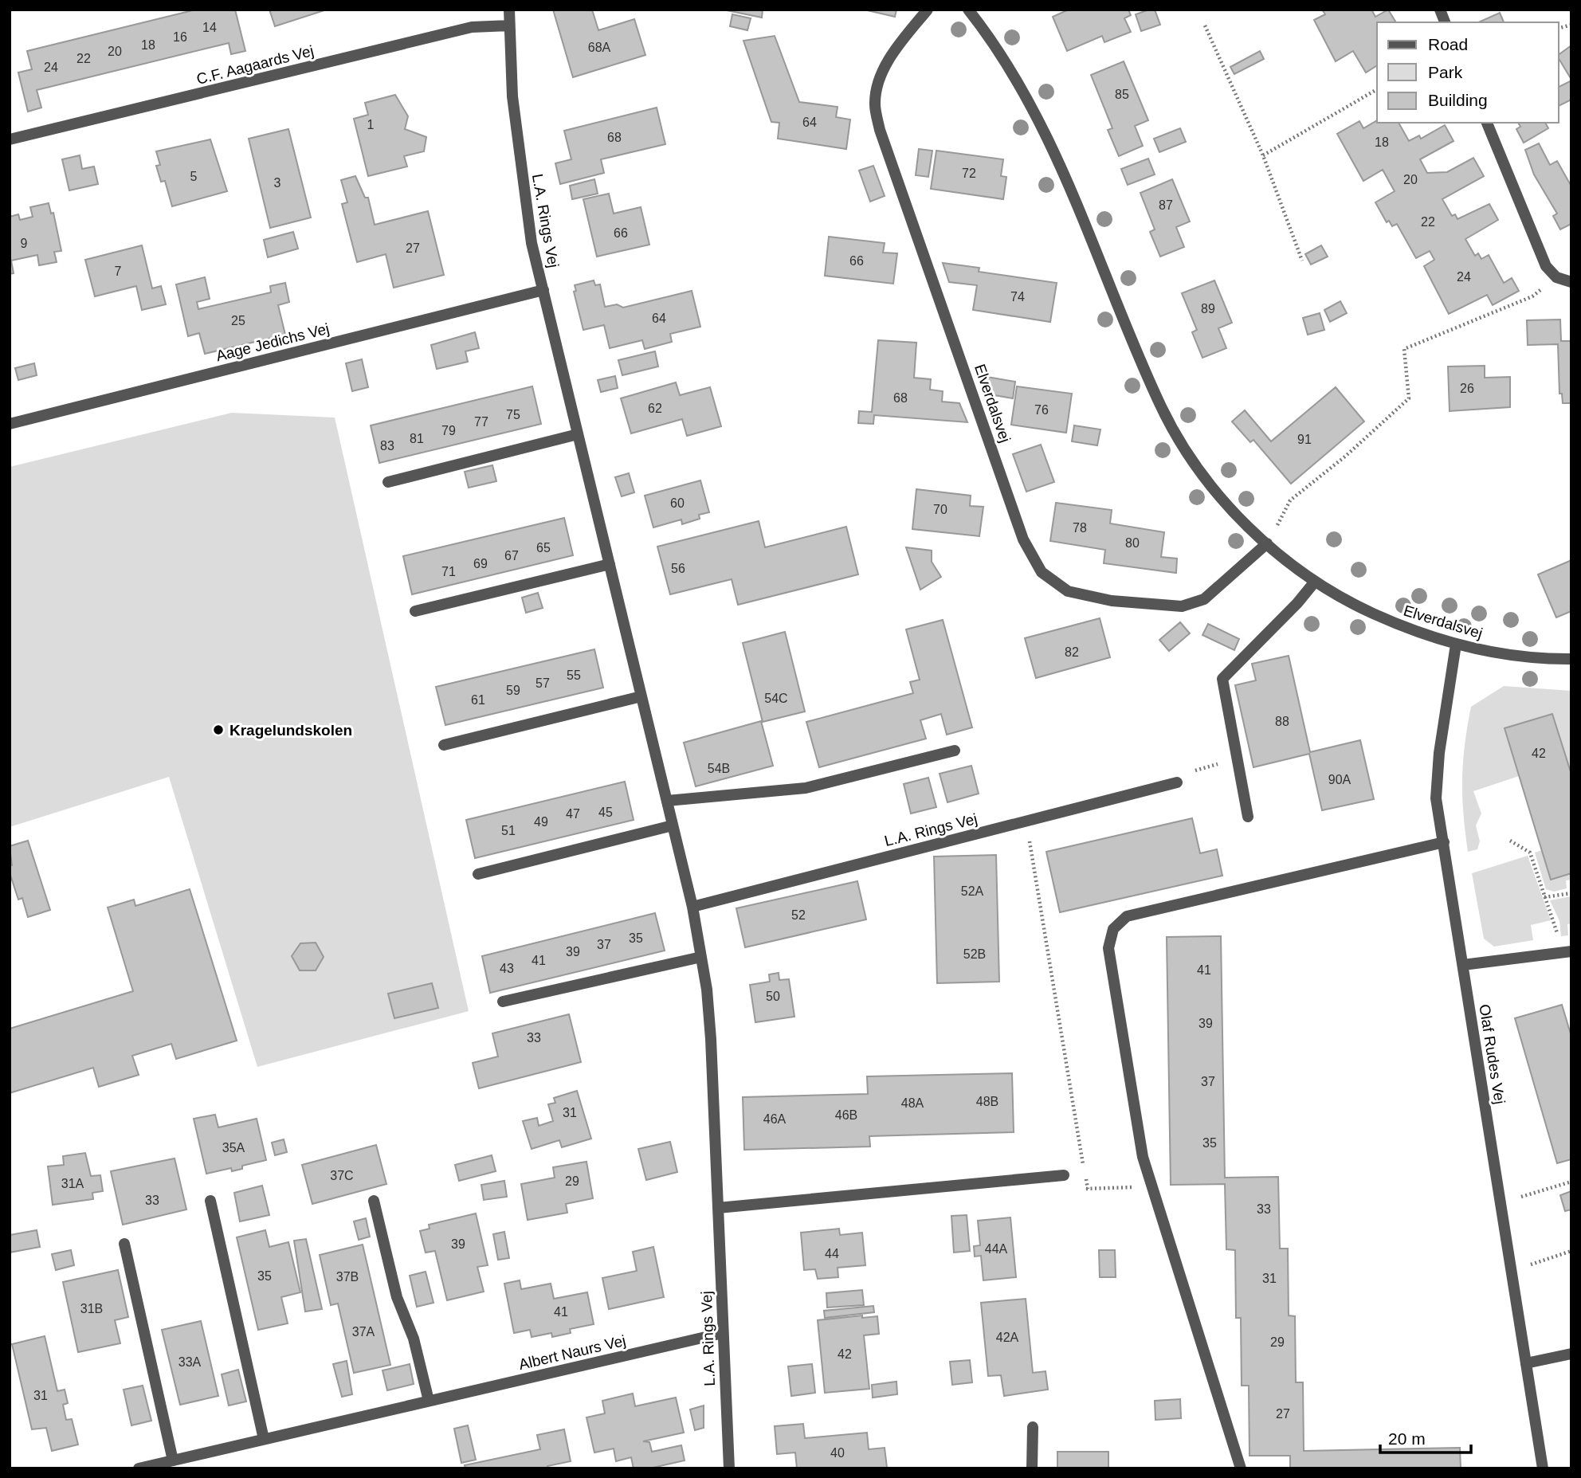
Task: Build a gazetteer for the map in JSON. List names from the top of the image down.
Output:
{
  "streets": {
    "street": [
      "C.F. Aagaards Vej",
      "L.A. Rings Vej",
      "Aage Jedichs Vej",
      "Elverdalsvej",
      "Olaf Rudes Vej",
      "Albert Naurs Vej"
    ]
  },
  "crossings": [
    ["C.F. Aagaards Vej", "L.A. Rings Vej"],
    ["L.A. Rings Vej", "Aage Jedichs Vej"],
    ["L.A. Rings Vej", "Albert Naurs Vej"],
    ["Elverdalsvej", "Olaf Rudes Vej"]
  ],
  "places": ["Kragelundskolen"],
  "house_numbers": [
    "14",
    "16",
    "18",
    "68A",
    "20",
    "22",
    "24",
    "85",
    "64",
    "1",
    "68",
    "18",
    "72",
    "5",
    "20",
    "3",
    "87",
    "22",
    "66",
    "9",
    "27",
    "66",
    "7",
    "24",
    "74",
    "89",
    "64",
    "25",
    "26",
    "68",
    "62",
    "76",
    "75",
    "77",
    "79",
    "81",
    "91",
    "83",
    "60",
    "70",
    "78",
    "80",
    "65",
    "67",
    "69",
    "56",
    "71",
    "82",
    "55",
    "57",
    "59",
    "54C",
    "61",
    "88",
    "42",
    "54B",
    "90A",
    "45",
    "47",
    "49",
    "51",
    "52A",
    "52",
    "35",
    "37",
    "39",
    "52B",
    "41",
    "43",
    "41",
    "50",
    "39",
    "33",
    "37",
    "48B",
    "48A",
    "31",
    "46B",
    "46A",
    "35",
    "35A",
    "37C",
    "29",
    "31A",
    "33",
    "33",
    "39",
    "44A",
    "44",
    "35",
    "37B",
    "31",
    "31B",
    "41",
    "37A",
    "42A",
    "29",
    "42",
    "33A",
    "31",
    "27",
    "40"
  ],
  "legend": ["Road", "Park", "Building"],
  "scale_bar": "20 m"
}
